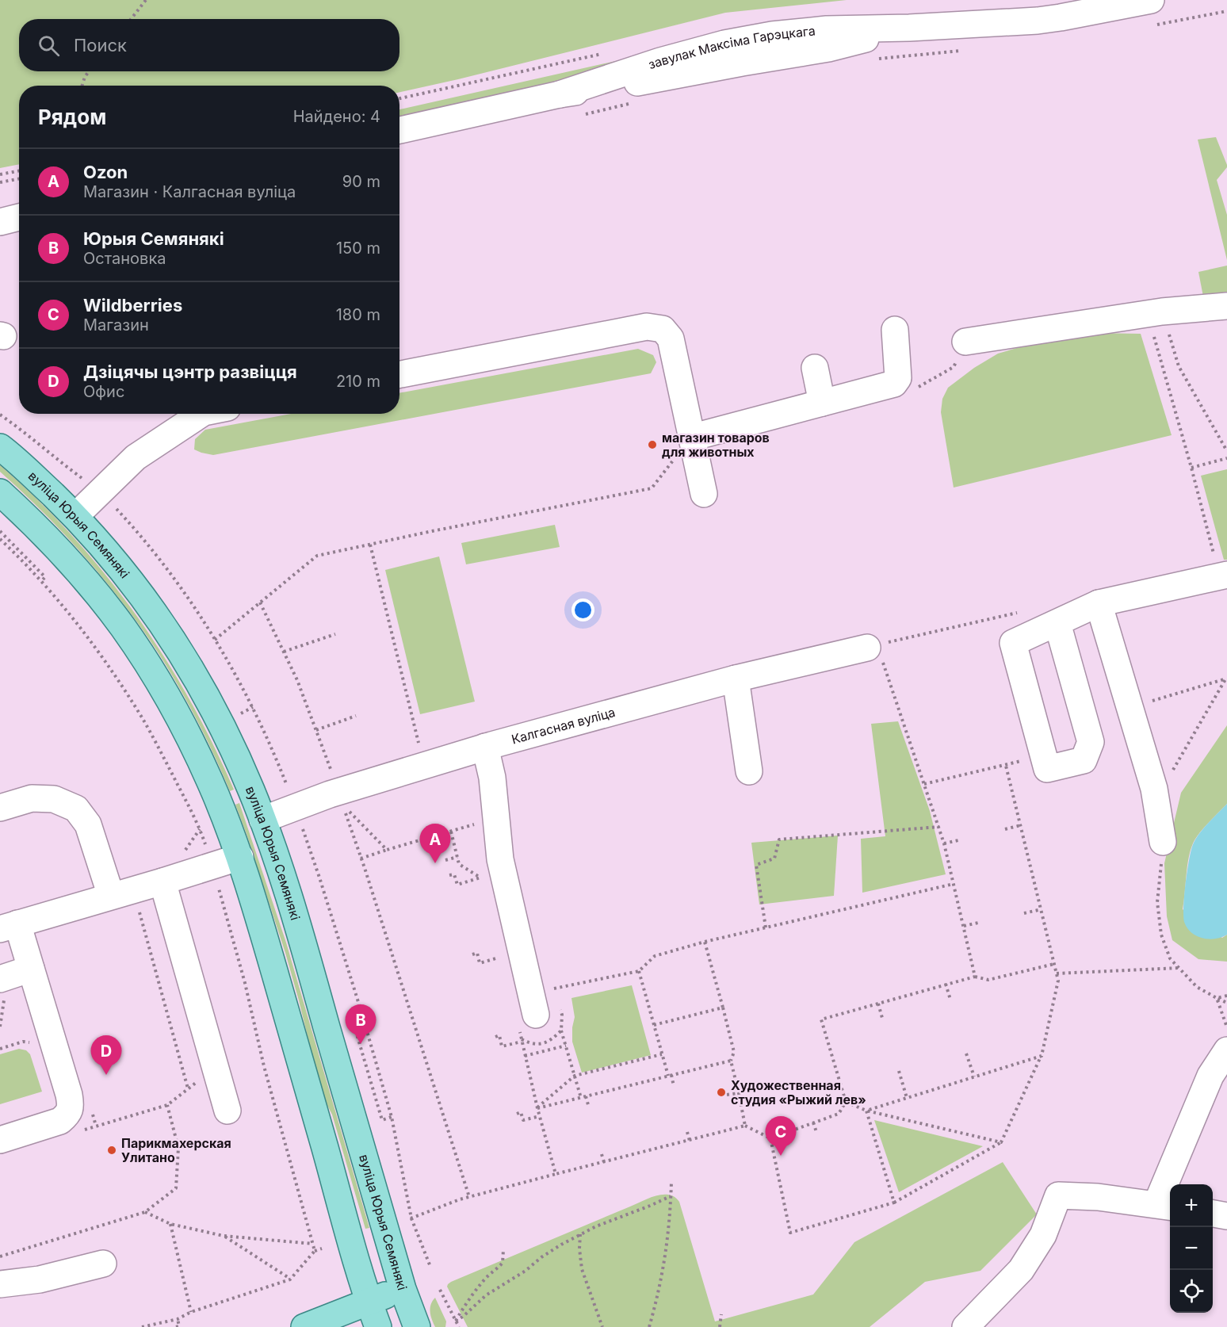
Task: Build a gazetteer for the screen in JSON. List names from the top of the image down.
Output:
{
  "streets": {
    "main road": ["вуліца Юрыя Семянякі"],
    "street": ["завулак Максіма Гарэцкага", "Калгасная вуліца"]
  },
  "crossings": [
    ["вуліца Юрыя Семянякі", "Калгасная вуліца"]
  ],
  "places": ["магазин товаров для животных", "Художественная студия «Рыжий лев»", "Парикмахерская Улитано"],
  "page": {
    "search": "Поиск",
    "heading": ["Рядом", "Найдено: 4"],
    "list": [
      {
        "mark": "A",
        "name": "Ozon",
        "note": "Магазин · Калгасная вуліца",
        "value": "90 m"
      },
      {
        "mark": "B",
        "name": "Юрыя Семянякі",
        "note": "Остановка",
        "value": "150 m"
      },
      {
        "mark": "C",
        "name": "Wildberries",
        "note": "Магазин",
        "value": "180 m"
      },
      {
        "mark": "D",
        "name": "Дзіцячы цэнтр развіцця",
        "note": "Офис",
        "value": "210 m"
      }
    ],
    "pins": [
      "A",
      "B",
      "D",
      "C"
    ],
    "map_buttons": ["+", "−"]
  }
}
